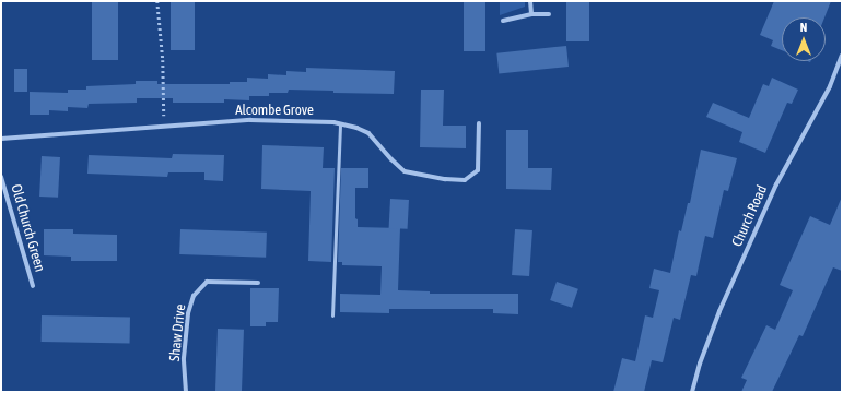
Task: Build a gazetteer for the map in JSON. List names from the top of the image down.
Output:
{
  "streets": {
    "street": [
      "Alcombe Grove",
      "Church Road",
      "Old Church Green",
      "Shaw Drive"
    ]
  },
  "north": "top"
}
